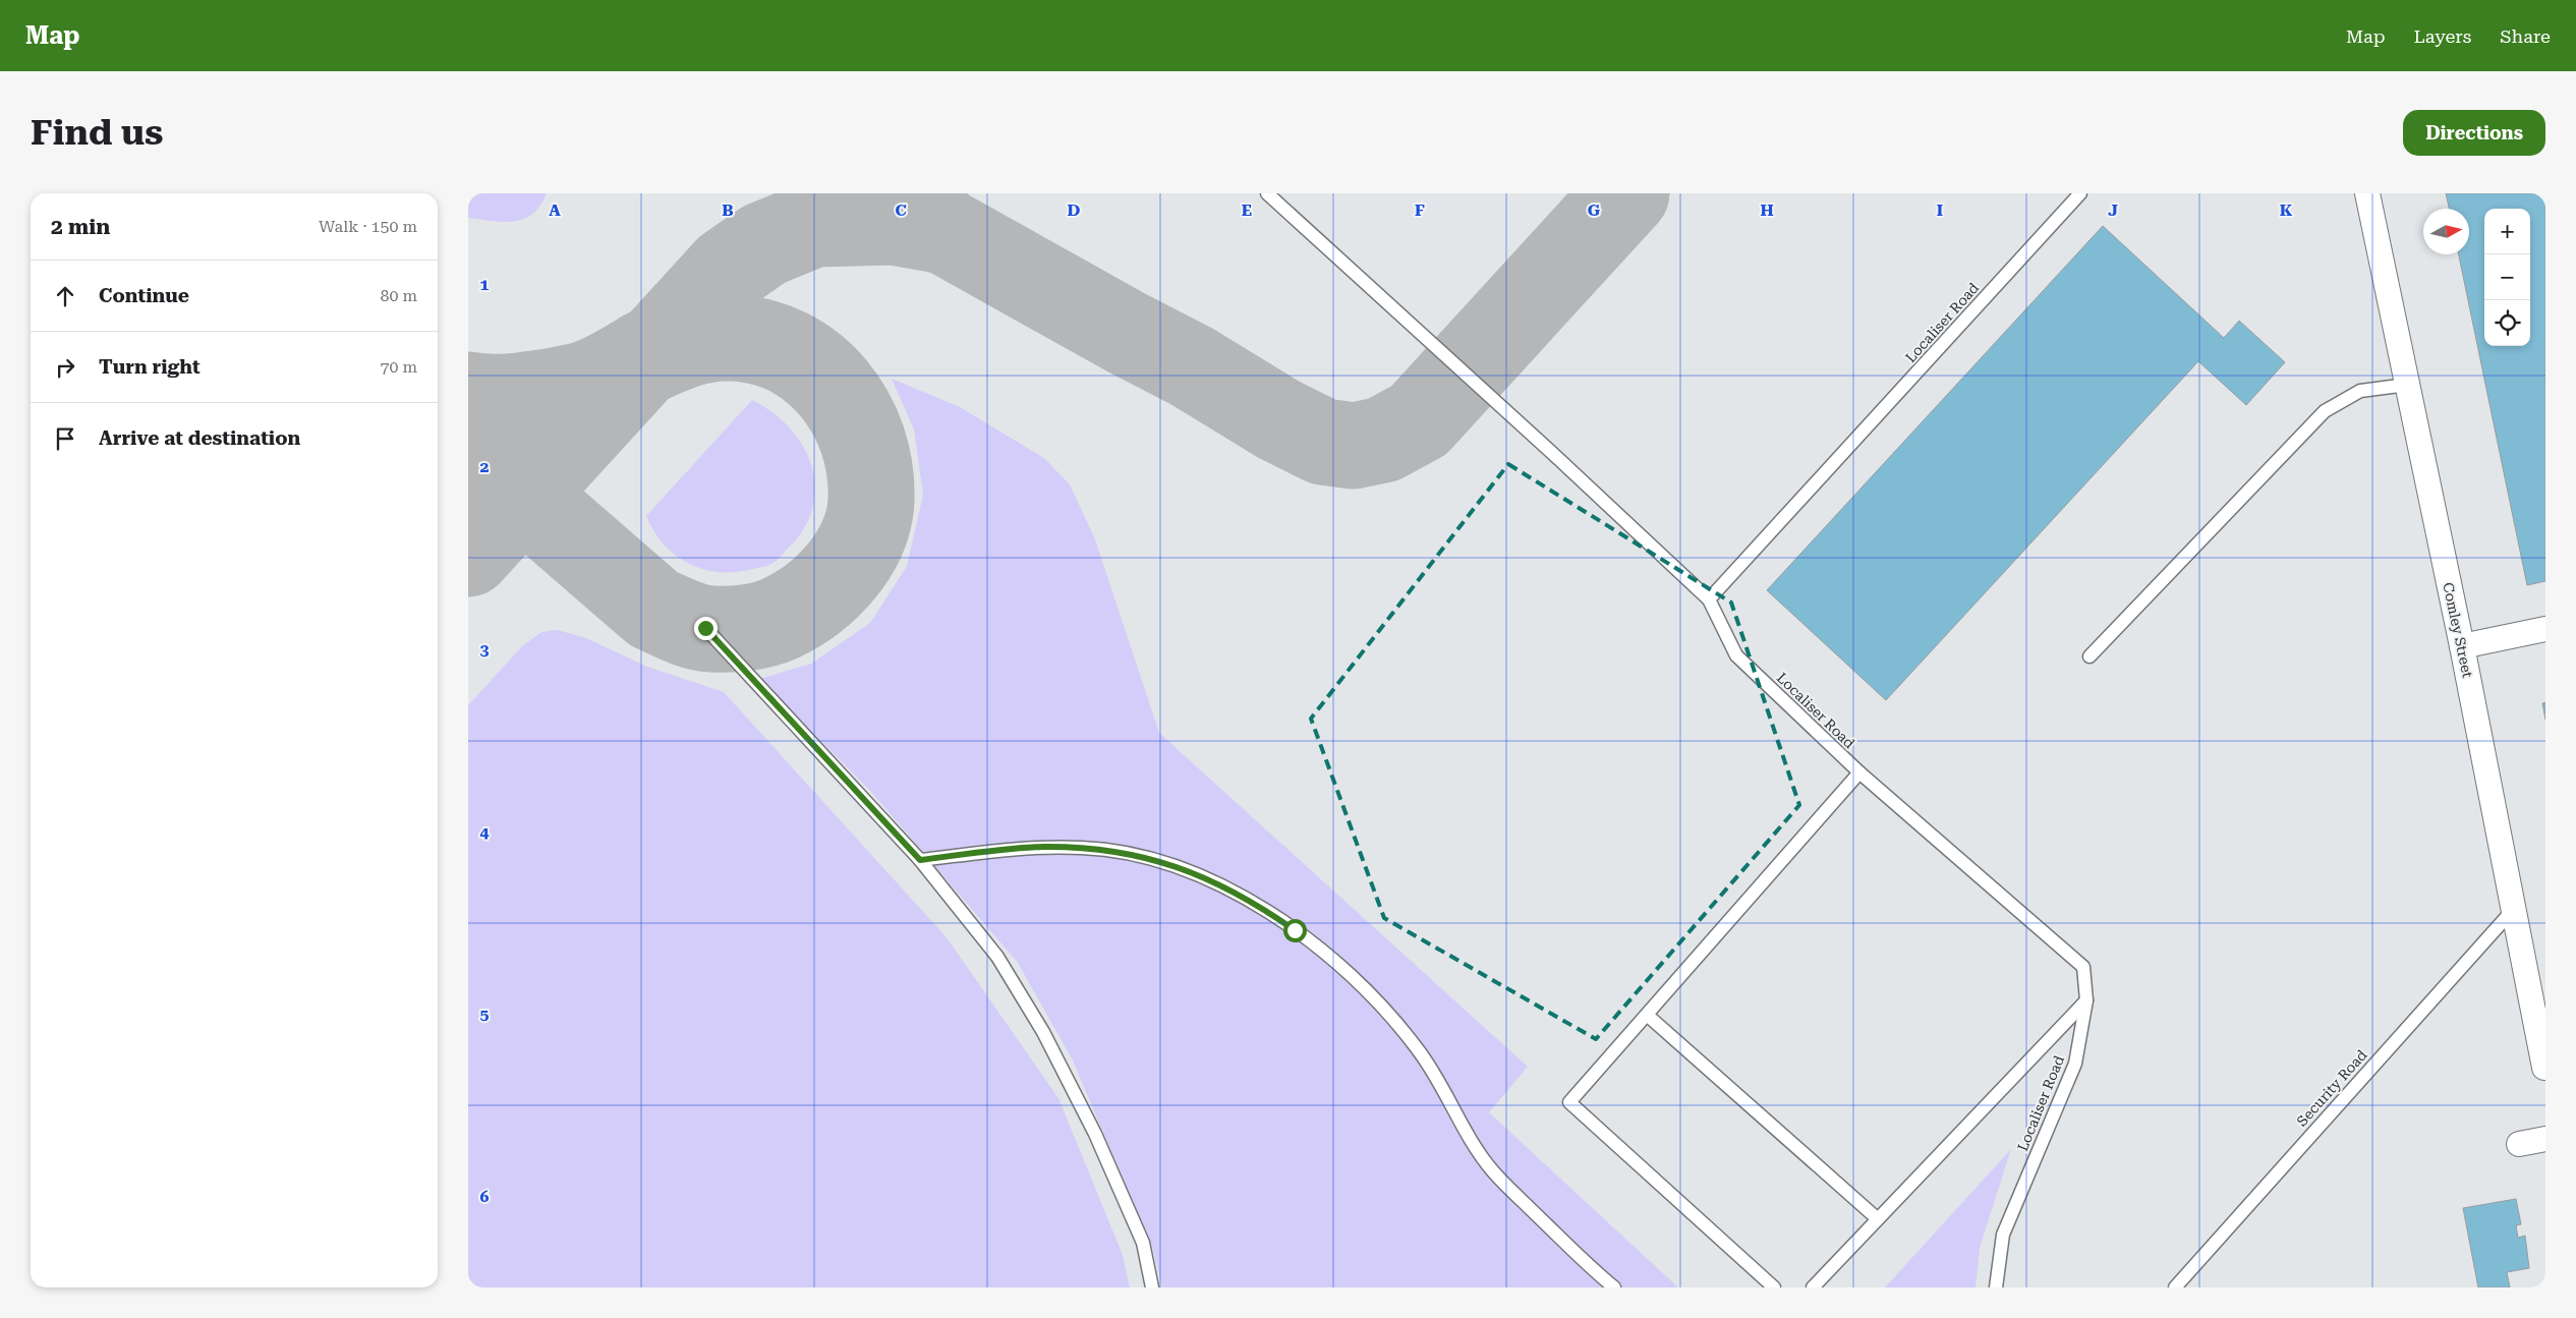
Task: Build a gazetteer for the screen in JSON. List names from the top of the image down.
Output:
{
  "streets": {
    "street": ["Comley Street"],
    "lane": ["Localiser Road", "Security Road"]
  },
  "crossings": [
    ["Comley Street", "Security Road"]
  ],
  "north": "right",
  "page": {
    "header": "Map",
    "nav": ["Map", "Layers", "Share"],
    "buttons": "Directions",
    "title": "Find us",
    "heading": ["2 min", "Walk · 150 m"],
    "map_buttons": ["+", "−"],
    "list": [
      ["Continue", "80 m"],
      ["Turn right", "70 m"],
      "Arrive at destination"
    ]
  },
  "grid": {
    "columns": [
      "A",
      "B",
      "C",
      "D",
      "E",
      "F",
      "G",
      "H",
      "I",
      "J",
      "K"
    ],
    "rows": [
      "1",
      "2",
      "3",
      "4",
      "5",
      "6"
    ]
  }
}
